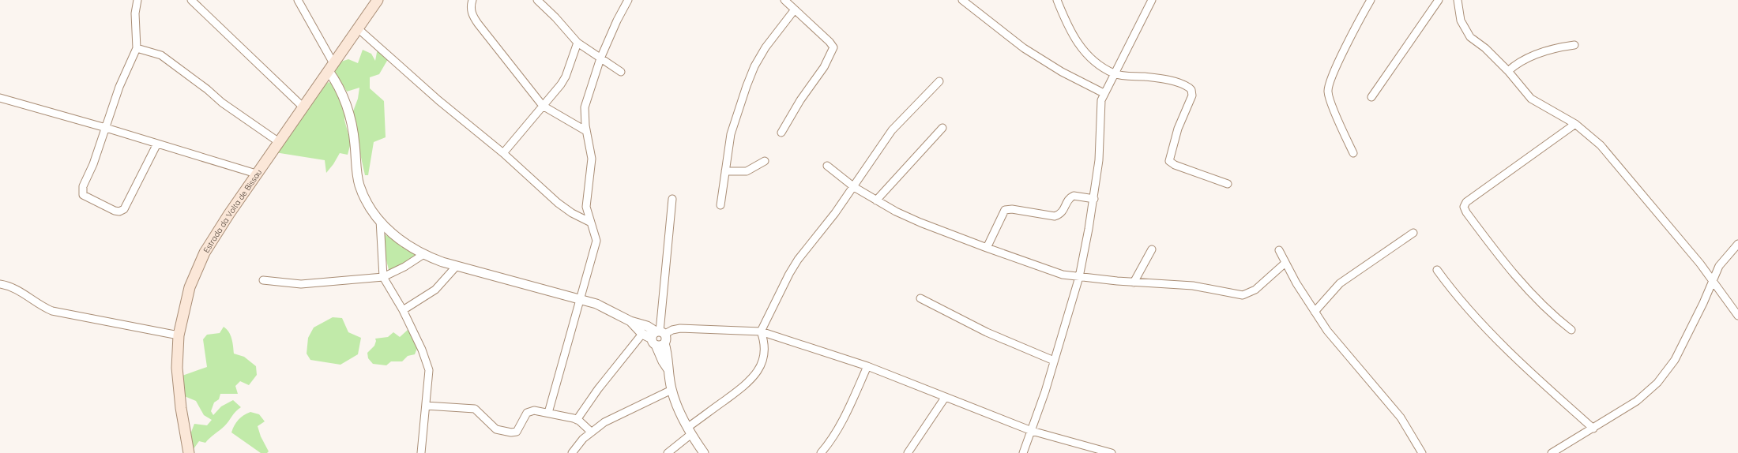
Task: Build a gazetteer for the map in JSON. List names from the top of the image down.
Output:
{
  "streets": {
    "main road": ["Estrada da Volta de Bissau"]
  }
}
